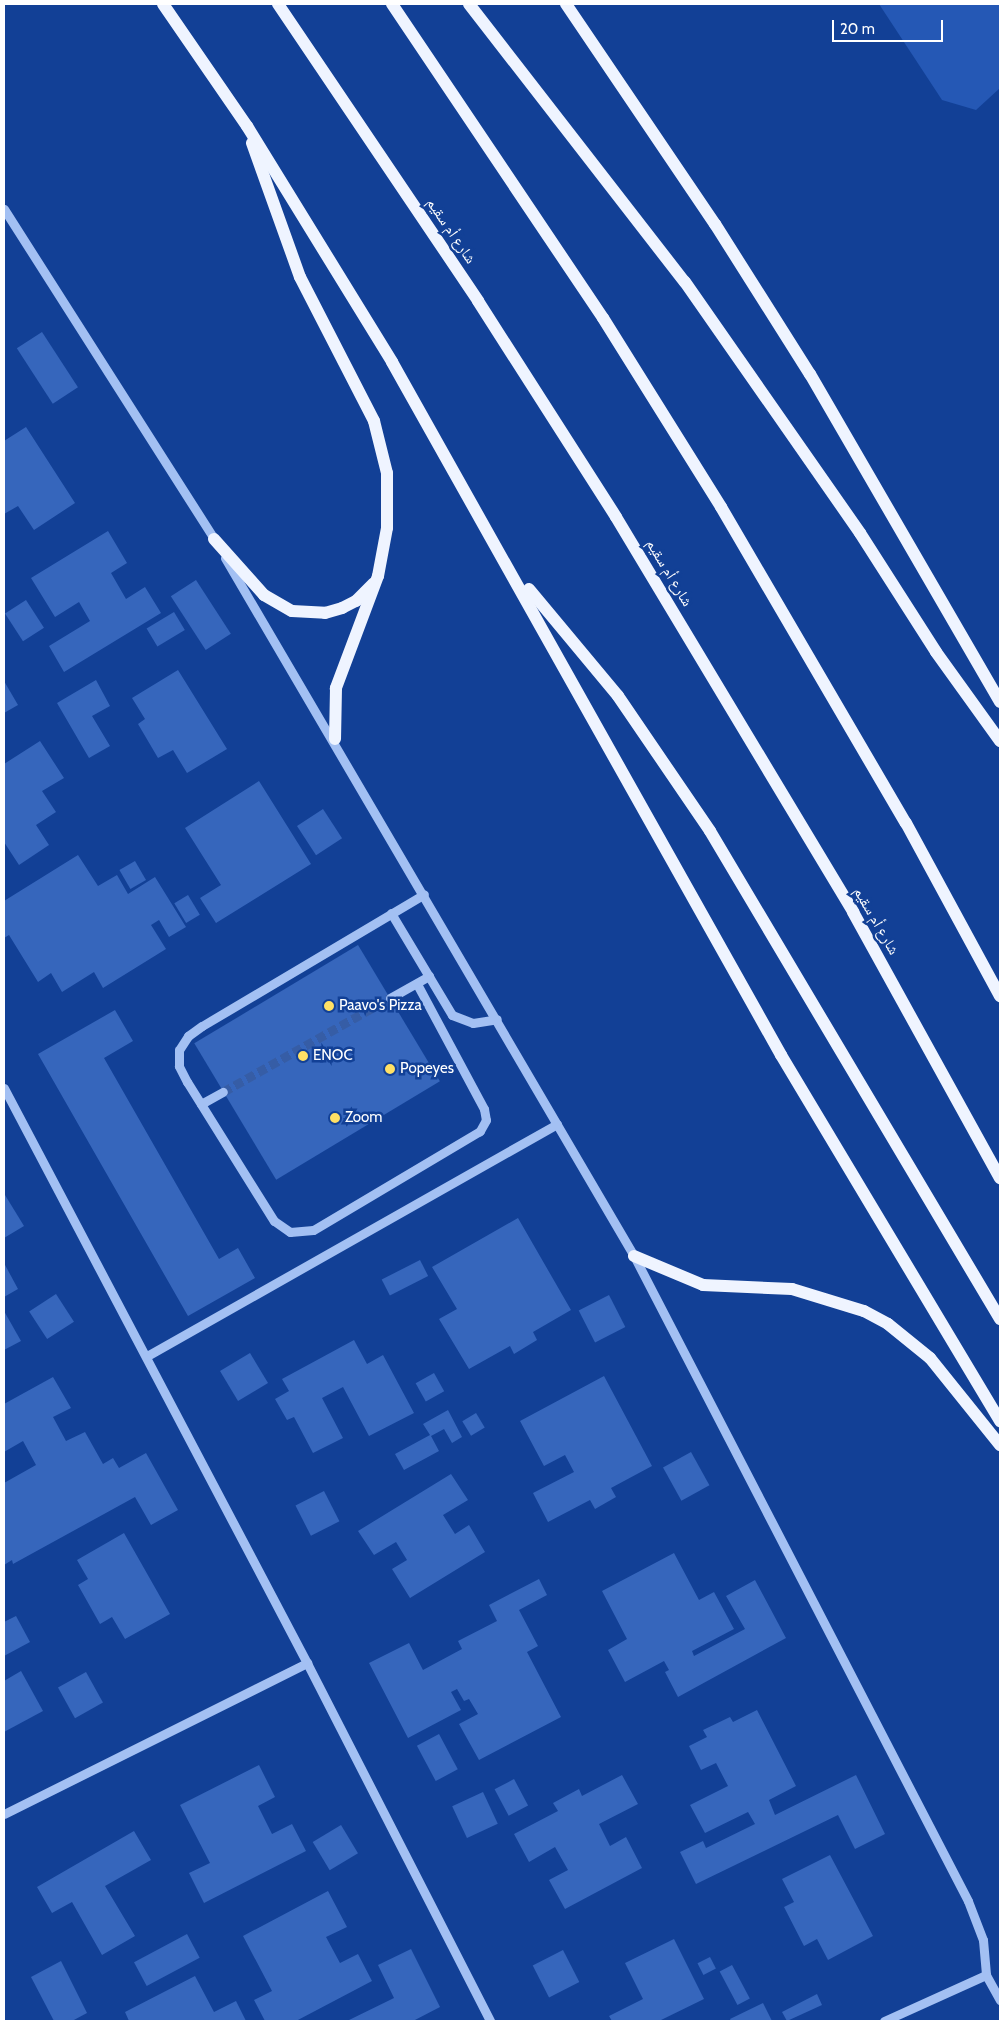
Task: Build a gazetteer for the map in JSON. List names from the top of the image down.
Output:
{
  "streets": {
    "main road": ["شارع أم سقيم"]
  },
  "places": [
    "Paavo's Pizza",
    "ENOC",
    "Popeyes",
    "Zoom"
  ],
  "scale_bar": "20 m"
}
